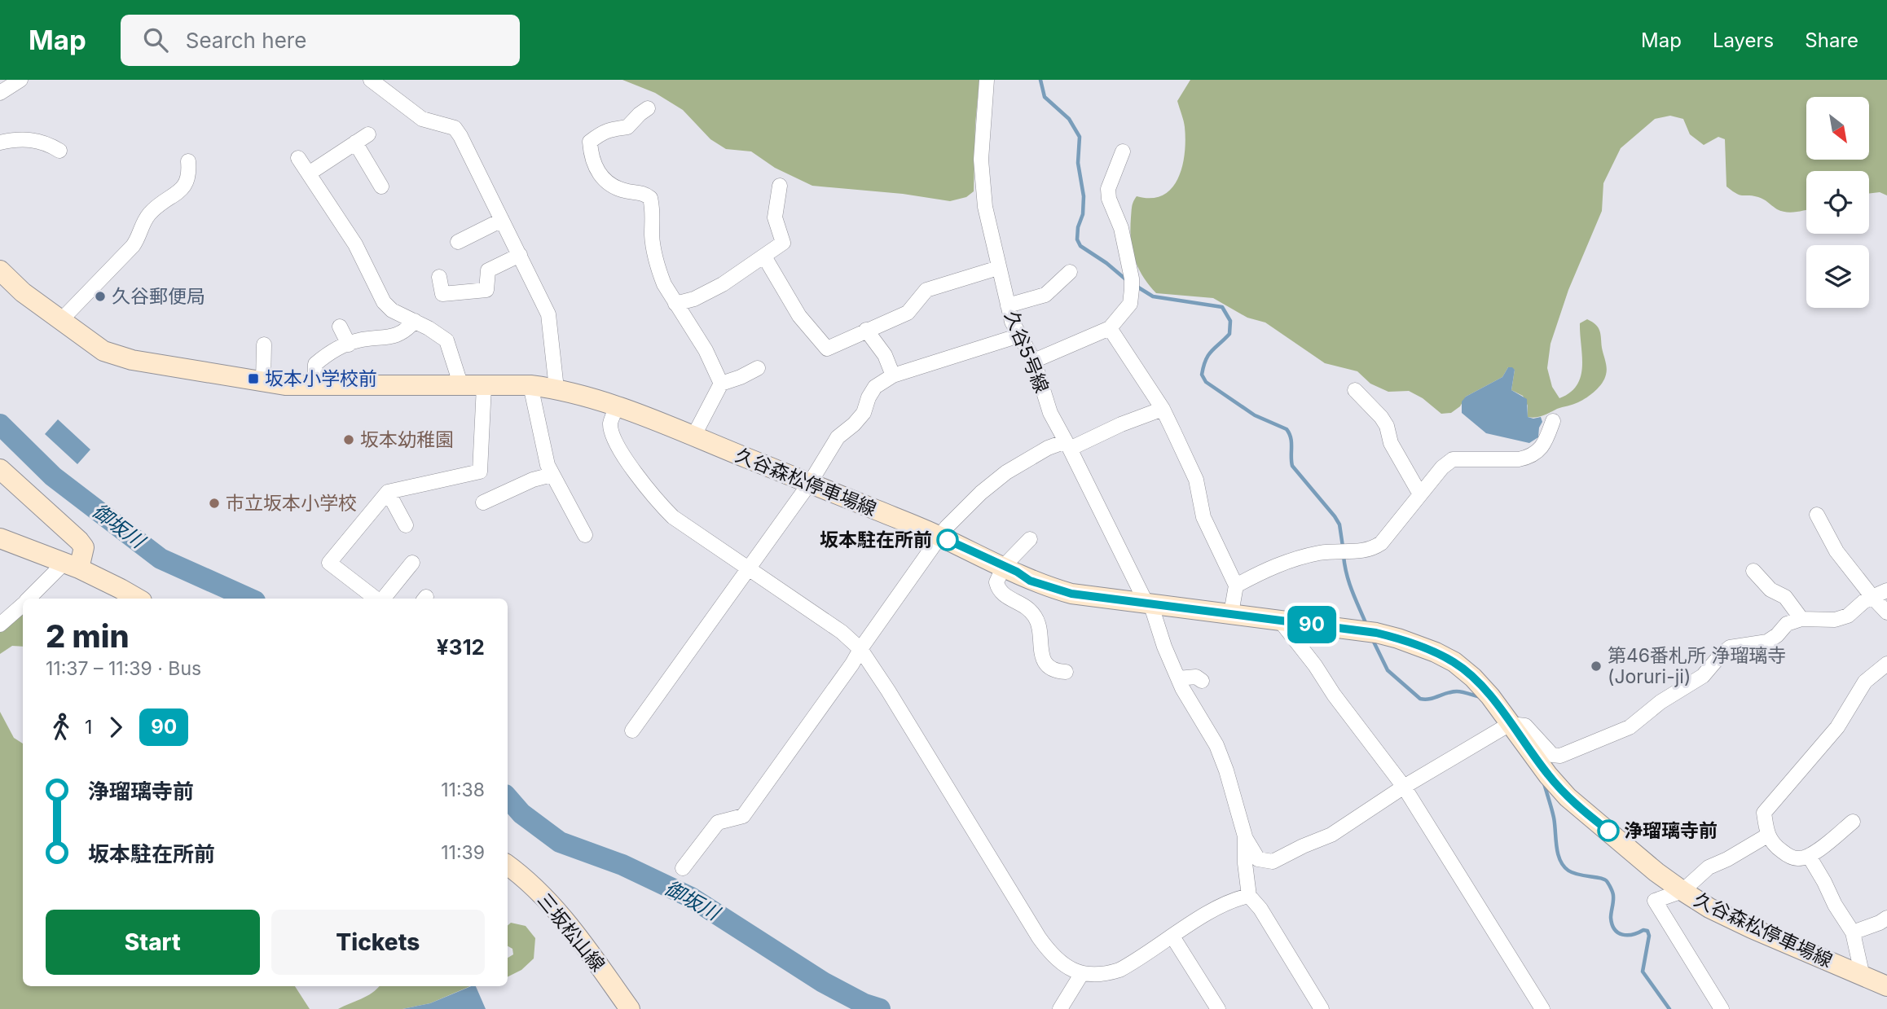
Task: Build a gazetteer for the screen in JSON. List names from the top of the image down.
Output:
{
  "streets": {
    "main road": ["久谷森松停車場線", "三坂松山線"],
    "street": ["久谷5号線"]
  },
  "crossings": [
    ["久谷5号線", "久谷森松停車場線"]
  ],
  "water": ["御坂川"],
  "places": {
    "other": [
      "久谷郵便局",
      "坂本幼稚園",
      "市立坂本小学校",
      "坂本駐在所前",
      "第46番札所 浄瑠璃寺 (Joruri-ji)",
      "浄瑠璃寺前"
    ],
    "transit": ["坂本小学校前"]
  },
  "lines": ["bus line 90"],
  "north": "bottom right",
  "page": {
    "header": "Map",
    "search": "Search here",
    "nav": ["Map", "Layers", "Share"],
    "on_map": "90",
    "heading": ["2 min", "11:37 – 11:39 · Bus", "¥312"],
    "legs": ["1", "90"],
    "list": [
      {
        "name": "浄瑠璃寺前",
        "value": "11:38"
      },
      {
        "name": "坂本駐在所前",
        "value": "11:39"
      }
    ],
    "buttons": ["Start", "Tickets"]
  }
}
